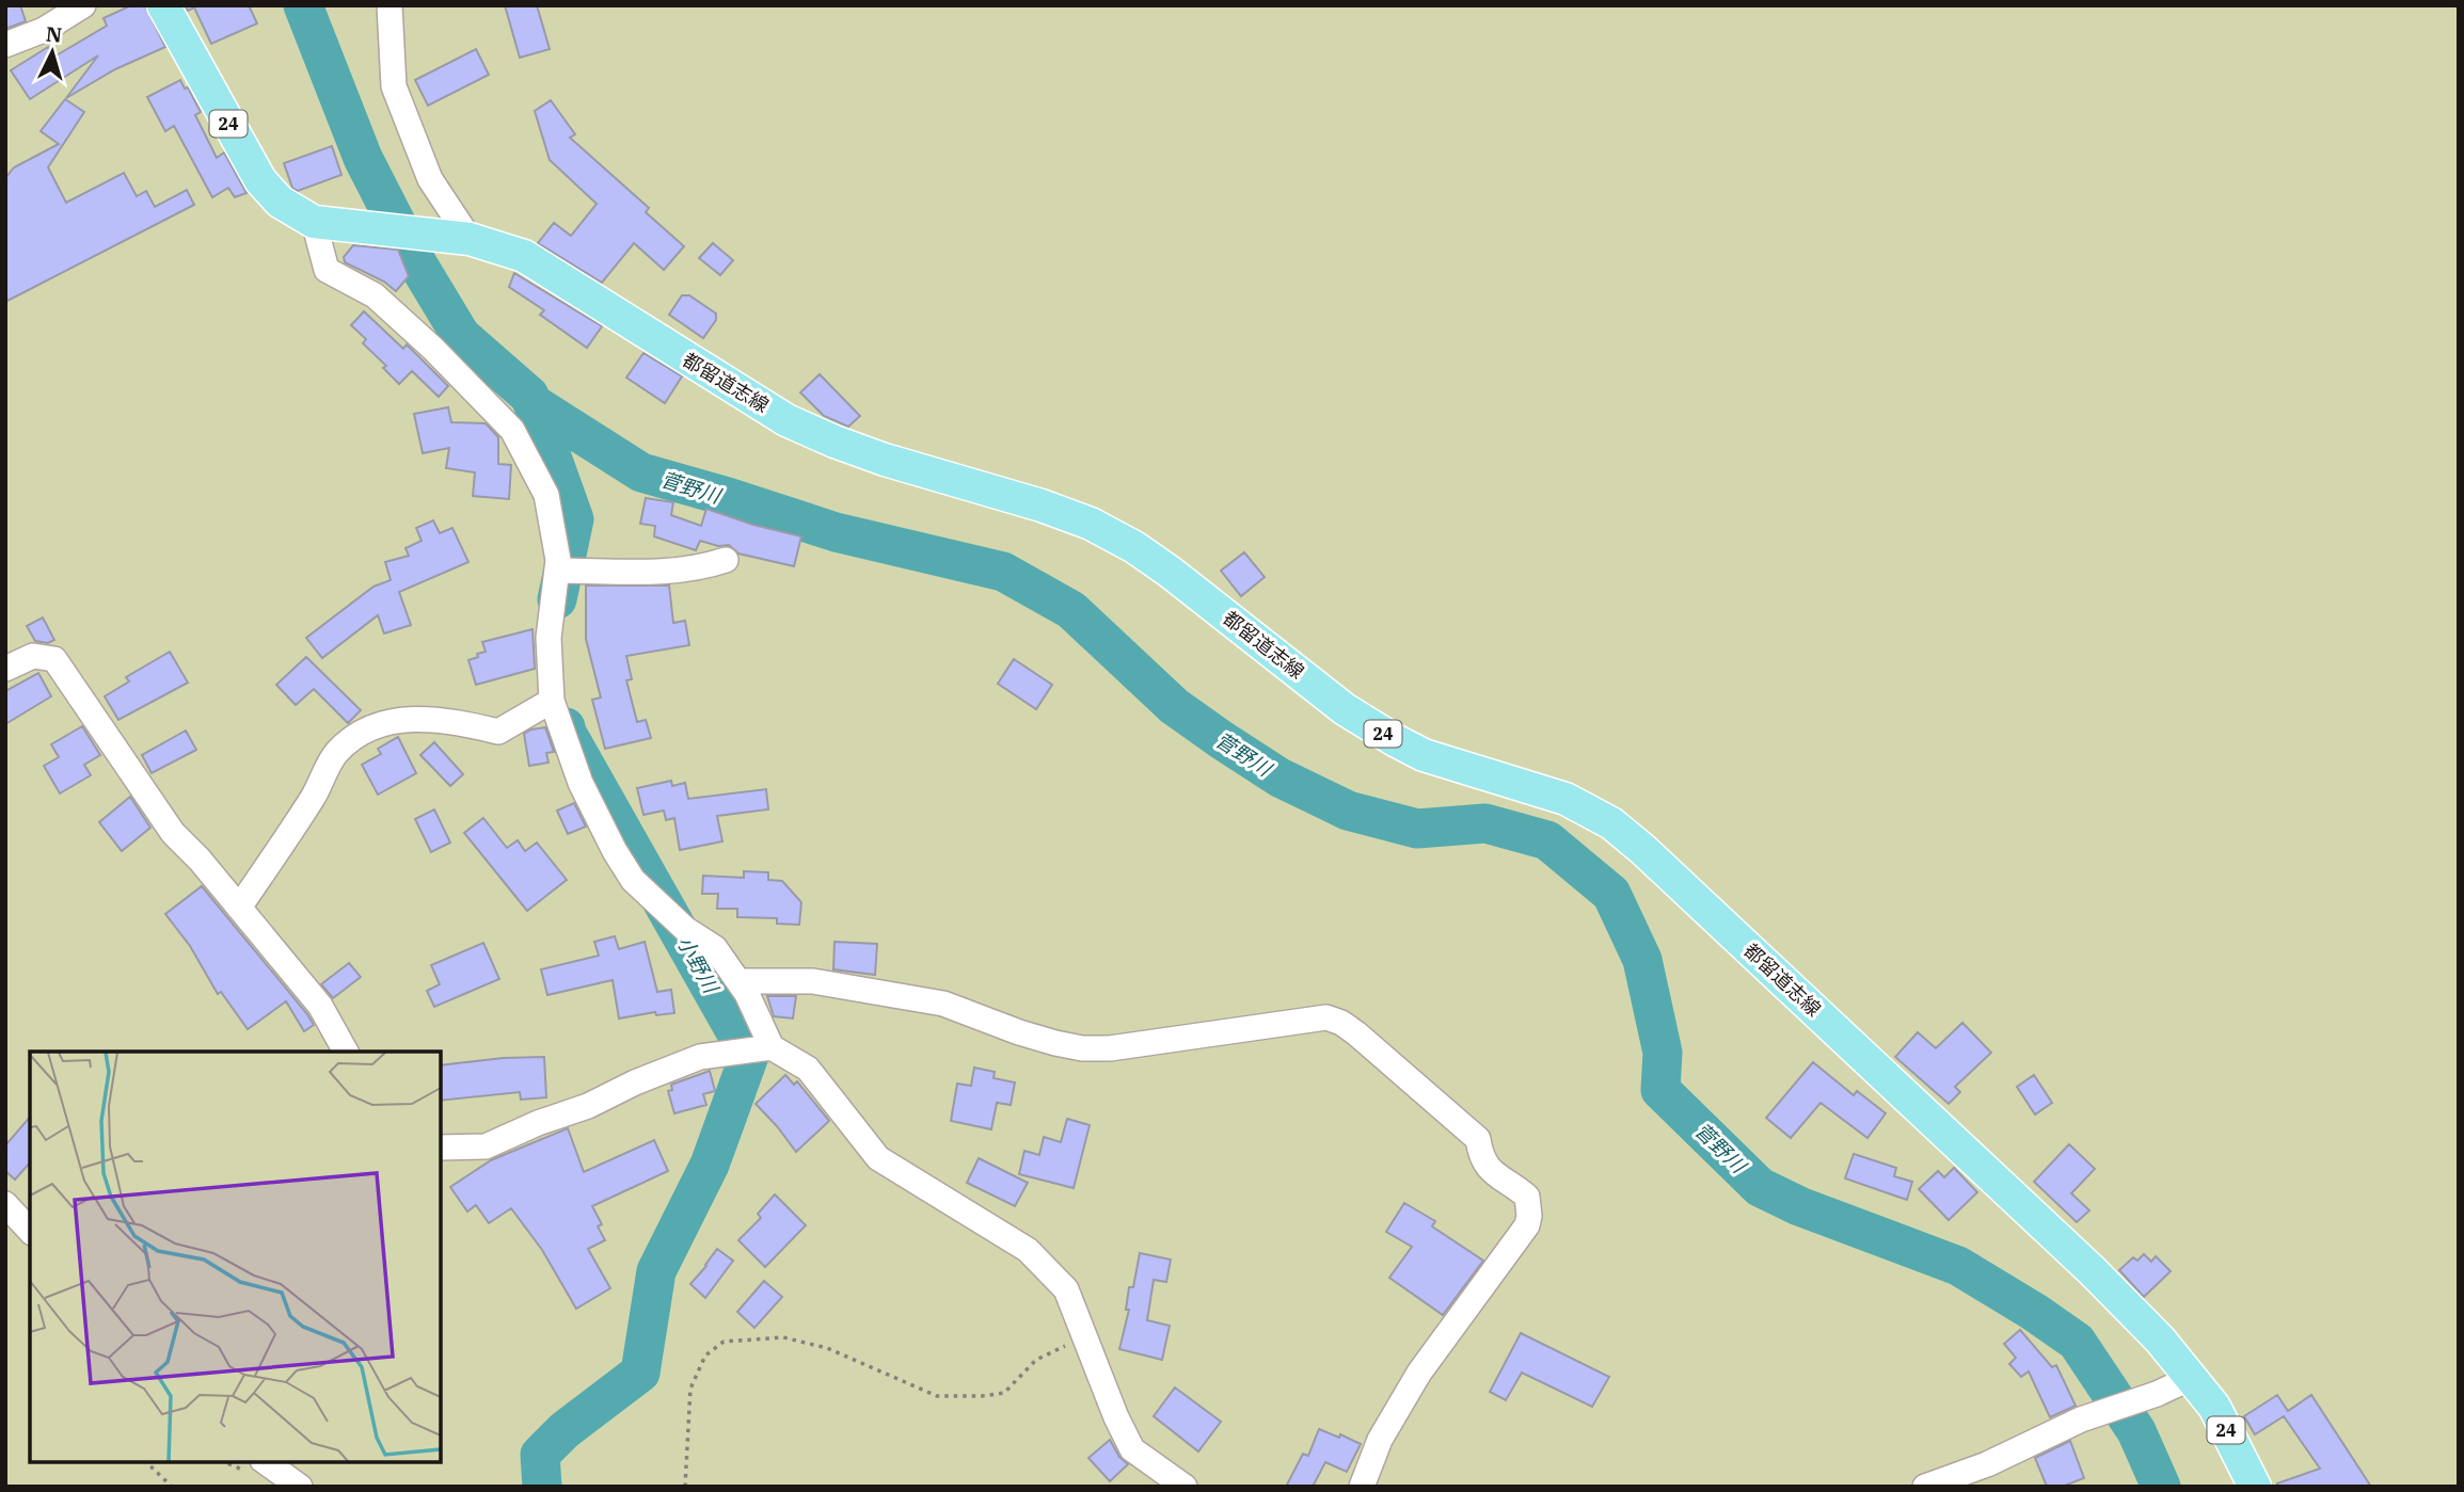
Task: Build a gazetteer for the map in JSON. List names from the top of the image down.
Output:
{
  "streets": {
    "main road": ["24", "都留道志線"]
  },
  "water": ["菅野川", "小野川"],
  "north": "top"
}
